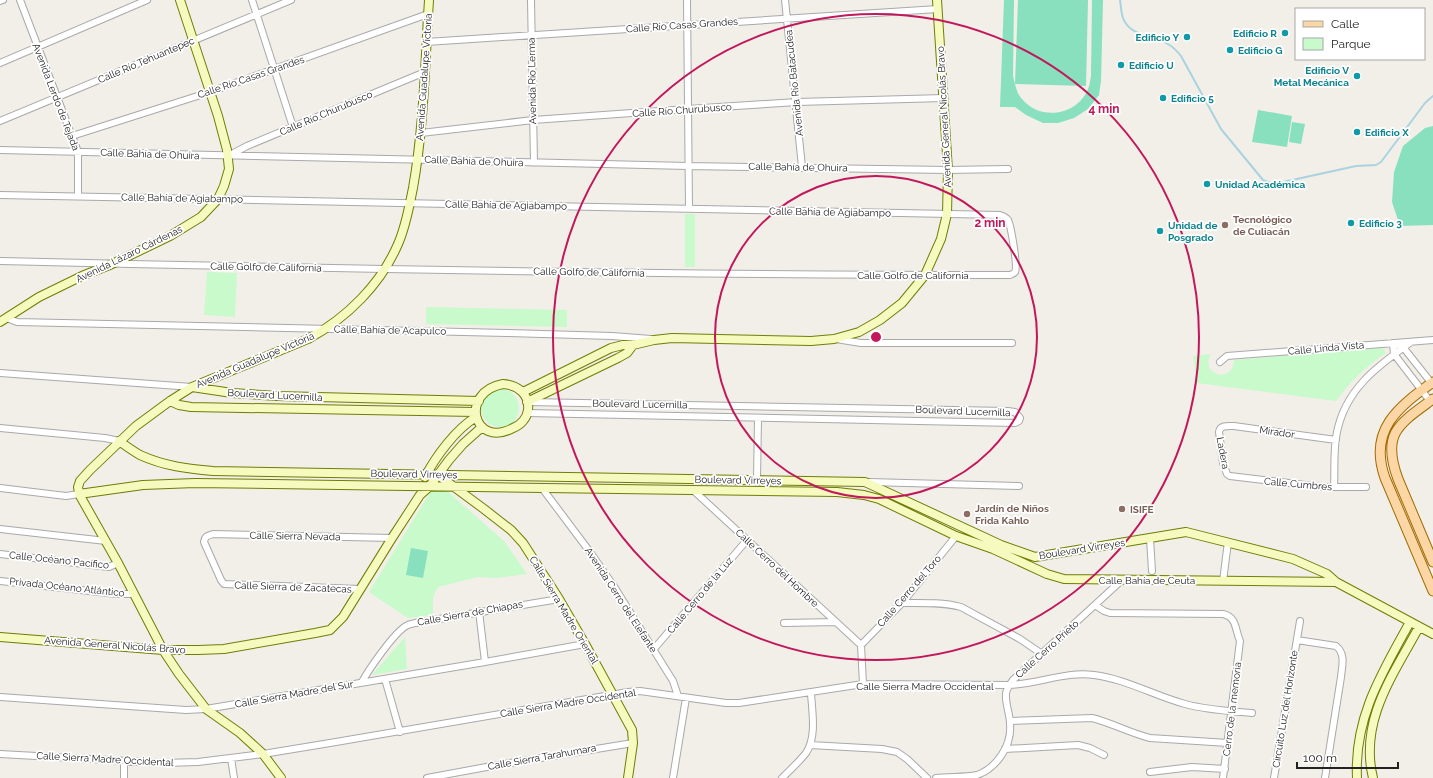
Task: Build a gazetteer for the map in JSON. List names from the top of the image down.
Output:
{
  "streets": {
    "street": [
      "Calle Río Casas Grandes",
      "Calle Río Tehuantepec",
      "Avenida Guadalupe Victoria",
      "Avenida Río Lerma",
      "Avenida Río Batacudea",
      "Avenida Lerdo de Tejada",
      "Calle Río Churubusco",
      "Avenida General Nicolás Bravo",
      "Calle Bahía de Ohuira",
      "Calle Bahía de Agiabampo",
      "Avenida Lázaro Cárdenas",
      "Calle Golfo de California",
      "Calle Bahía de Acapulco",
      "Calle Linda Vista",
      "Boulevard Lucernilla",
      "Mirador",
      "Ladera",
      "Boulevard Virreyes",
      "Calle Cumbres",
      "Calle Sierra Nevada",
      "Calle Océano Pacífico",
      "Calle Cerro del Hombre",
      "Calle Bahía de Ceuta",
      "Privada Océano Atlántico",
      "Calle Sierra de Zacatecas",
      "Calle Cerro del Toro",
      "Calle Cerro de la Luz",
      "Avenida Cerro del Elefante",
      "Calle Sierra Madre Oriental",
      "Calle Sierra de Chiapas",
      "Calle Cerro Prieto",
      "Calle Sierra Madre Occidental",
      "Calle Sierra Madre del Sur",
      "Cerro de la memoria",
      "Circuito Luz del Horizonte",
      "Calle Sierra Tarahumara"
    ]
  },
  "crossings": [
    ["Calle Río Casas Grandes", "Avenida Guadalupe Victoria"],
    ["Calle Río Casas Grandes", "Avenida Río Lerma"],
    ["Calle Río Casas Grandes", "Avenida Río Batacudea"],
    ["Calle Río Casas Grandes", "Avenida Lerdo de Tejada"],
    ["Calle Río Casas Grandes", "Avenida General Nicolás Bravo"],
    ["Calle Río Casas Grandes", "Avenida Lázaro Cárdenas"],
    ["Calle Río Tehuantepec", "Avenida Lerdo de Tejada"],
    ["Calle Río Tehuantepec", "Avenida Lázaro Cárdenas"],
    ["Avenida Guadalupe Victoria", "Calle Río Churubusco"],
    ["Avenida Guadalupe Victoria", "Calle Bahía de Ohuira"],
    ["Avenida Guadalupe Victoria", "Calle Bahía de Agiabampo"],
    ["Avenida Guadalupe Victoria", "Calle Golfo de California"],
    ["Avenida Guadalupe Victoria", "Calle Bahía de Acapulco"],
    ["Avenida Guadalupe Victoria", "Boulevard Lucernilla"],
    ["Avenida Guadalupe Victoria", "Boulevard Virreyes"],
    ["Avenida Río Lerma", "Calle Río Churubusco"],
    ["Avenida Río Lerma", "Calle Bahía de Ohuira"],
    ["Avenida Río Batacudea", "Calle Río Churubusco"],
    ["Avenida Río Batacudea", "Calle Bahía de Ohuira"],
    ["Avenida Lerdo de Tejada", "Calle Bahía de Ohuira"],
    ["Avenida Lerdo de Tejada", "Calle Bahía de Agiabampo"],
    ["Calle Río Churubusco", "Avenida General Nicolás Bravo"],
    ["Calle Río Churubusco", "Calle Bahía de Ohuira"],
    ["Calle Río Churubusco", "Avenida Lázaro Cárdenas"],
    ["Avenida General Nicolás Bravo", "Calle Bahía de Ohuira"],
    ["Avenida General Nicolás Bravo", "Calle Bahía de Agiabampo"],
    ["Avenida General Nicolás Bravo", "Calle Golfo de California"],
    ["Avenida General Nicolás Bravo", "Calle Bahía de Acapulco"],
    ["Avenida General Nicolás Bravo", "Boulevard Lucernilla"],
    ["Avenida General Nicolás Bravo", "Boulevard Virreyes"],
    ["Avenida General Nicolás Bravo", "Calle Sierra Nevada"],
    ["Avenida General Nicolás Bravo", "Calle Sierra de Zacatecas"],
    ["Avenida General Nicolás Bravo", "Calle Sierra Madre Oriental"],
    ["Calle Bahía de Ohuira", "Avenida Lázaro Cárdenas"],
    ["Calle Bahía de Agiabampo", "Avenida Lázaro Cárdenas"],
    ["Calle Bahía de Agiabampo", "Calle Golfo de California"],
    ["Avenida Lázaro Cárdenas", "Calle Golfo de California"],
    ["Avenida Lázaro Cárdenas", "Calle Bahía de Acapulco"],
    ["Mirador", "Ladera"],
    ["Ladera", "Calle Cumbres"],
    ["Boulevard Virreyes", "Calle Cerro del Hombre"],
    ["Boulevard Virreyes", "Calle Bahía de Ceuta"],
    ["Boulevard Virreyes", "Avenida Cerro del Elefante"],
    ["Boulevard Virreyes", "Calle Sierra Madre Oriental"],
    ["Calle Sierra Nevada", "Calle Sierra de Zacatecas"],
    ["Calle Cerro del Hombre", "Calle Cerro del Toro"],
    ["Calle Cerro del Hombre", "Calle Cerro de la Luz"],
    ["Calle Bahía de Ceuta", "Calle Cerro del Toro"],
    ["Calle Bahía de Ceuta", "Calle Cerro Prieto"],
    ["Calle Cerro de la Luz", "Avenida Cerro del Elefante"],
    ["Avenida Cerro del Elefante", "Calle Sierra Madre Occidental"],
    ["Calle Sierra Madre Oriental", "Calle Sierra de Chiapas"],
    ["Calle Sierra Madre Oriental", "Calle Sierra Madre Occidental"],
    ["Calle Sierra Madre Oriental", "Calle Sierra Madre del Sur"],
    ["Calle Sierra Madre Oriental", "Calle Sierra Tarahumara"],
    ["Calle Sierra de Chiapas", "Calle Sierra Madre del Sur"],
    ["Calle Cerro Prieto", "Calle Sierra Madre Occidental"],
    ["Calle Cerro Prieto", "Cerro de la memoria"],
    ["Calle Sierra Madre Occidental", "Cerro de la memoria"]
  ],
  "places": [
    "Edificio R",
    "Edificio Y",
    "Edificio G",
    "Edificio U",
    "Edificio V Metal Mecánica",
    "Edificio 5",
    "Edificio X",
    "Unidad Académica",
    "Edificio 3",
    "Tecnológico de Culiacán",
    "Unidad de Posgrado",
    "ISIFE",
    "Jardín de Niños Frida Kahlo"
  ],
  "legend": ["Calle", "Parque"],
  "scale_bar": "100 m",
  "rings": ["4 min", "2 min"]
}
